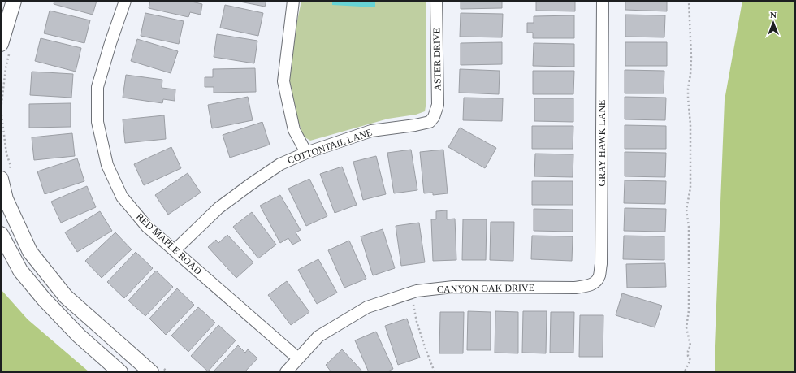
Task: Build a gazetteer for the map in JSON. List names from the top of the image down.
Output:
{
  "streets": {
    "street": [
      "ASTER DRIVE",
      "GRAY HAWK LANE",
      "COTTONTAIL LANE",
      "RED MAPLE ROAD",
      "CANYON OAK DRIVE"
    ]
  },
  "crossings": [
    ["ASTER DRIVE", "COTTONTAIL LANE"],
    ["GRAY HAWK LANE", "CANYON OAK DRIVE"],
    ["COTTONTAIL LANE", "RED MAPLE ROAD"],
    ["RED MAPLE ROAD", "CANYON OAK DRIVE"]
  ],
  "north": "top"
}
